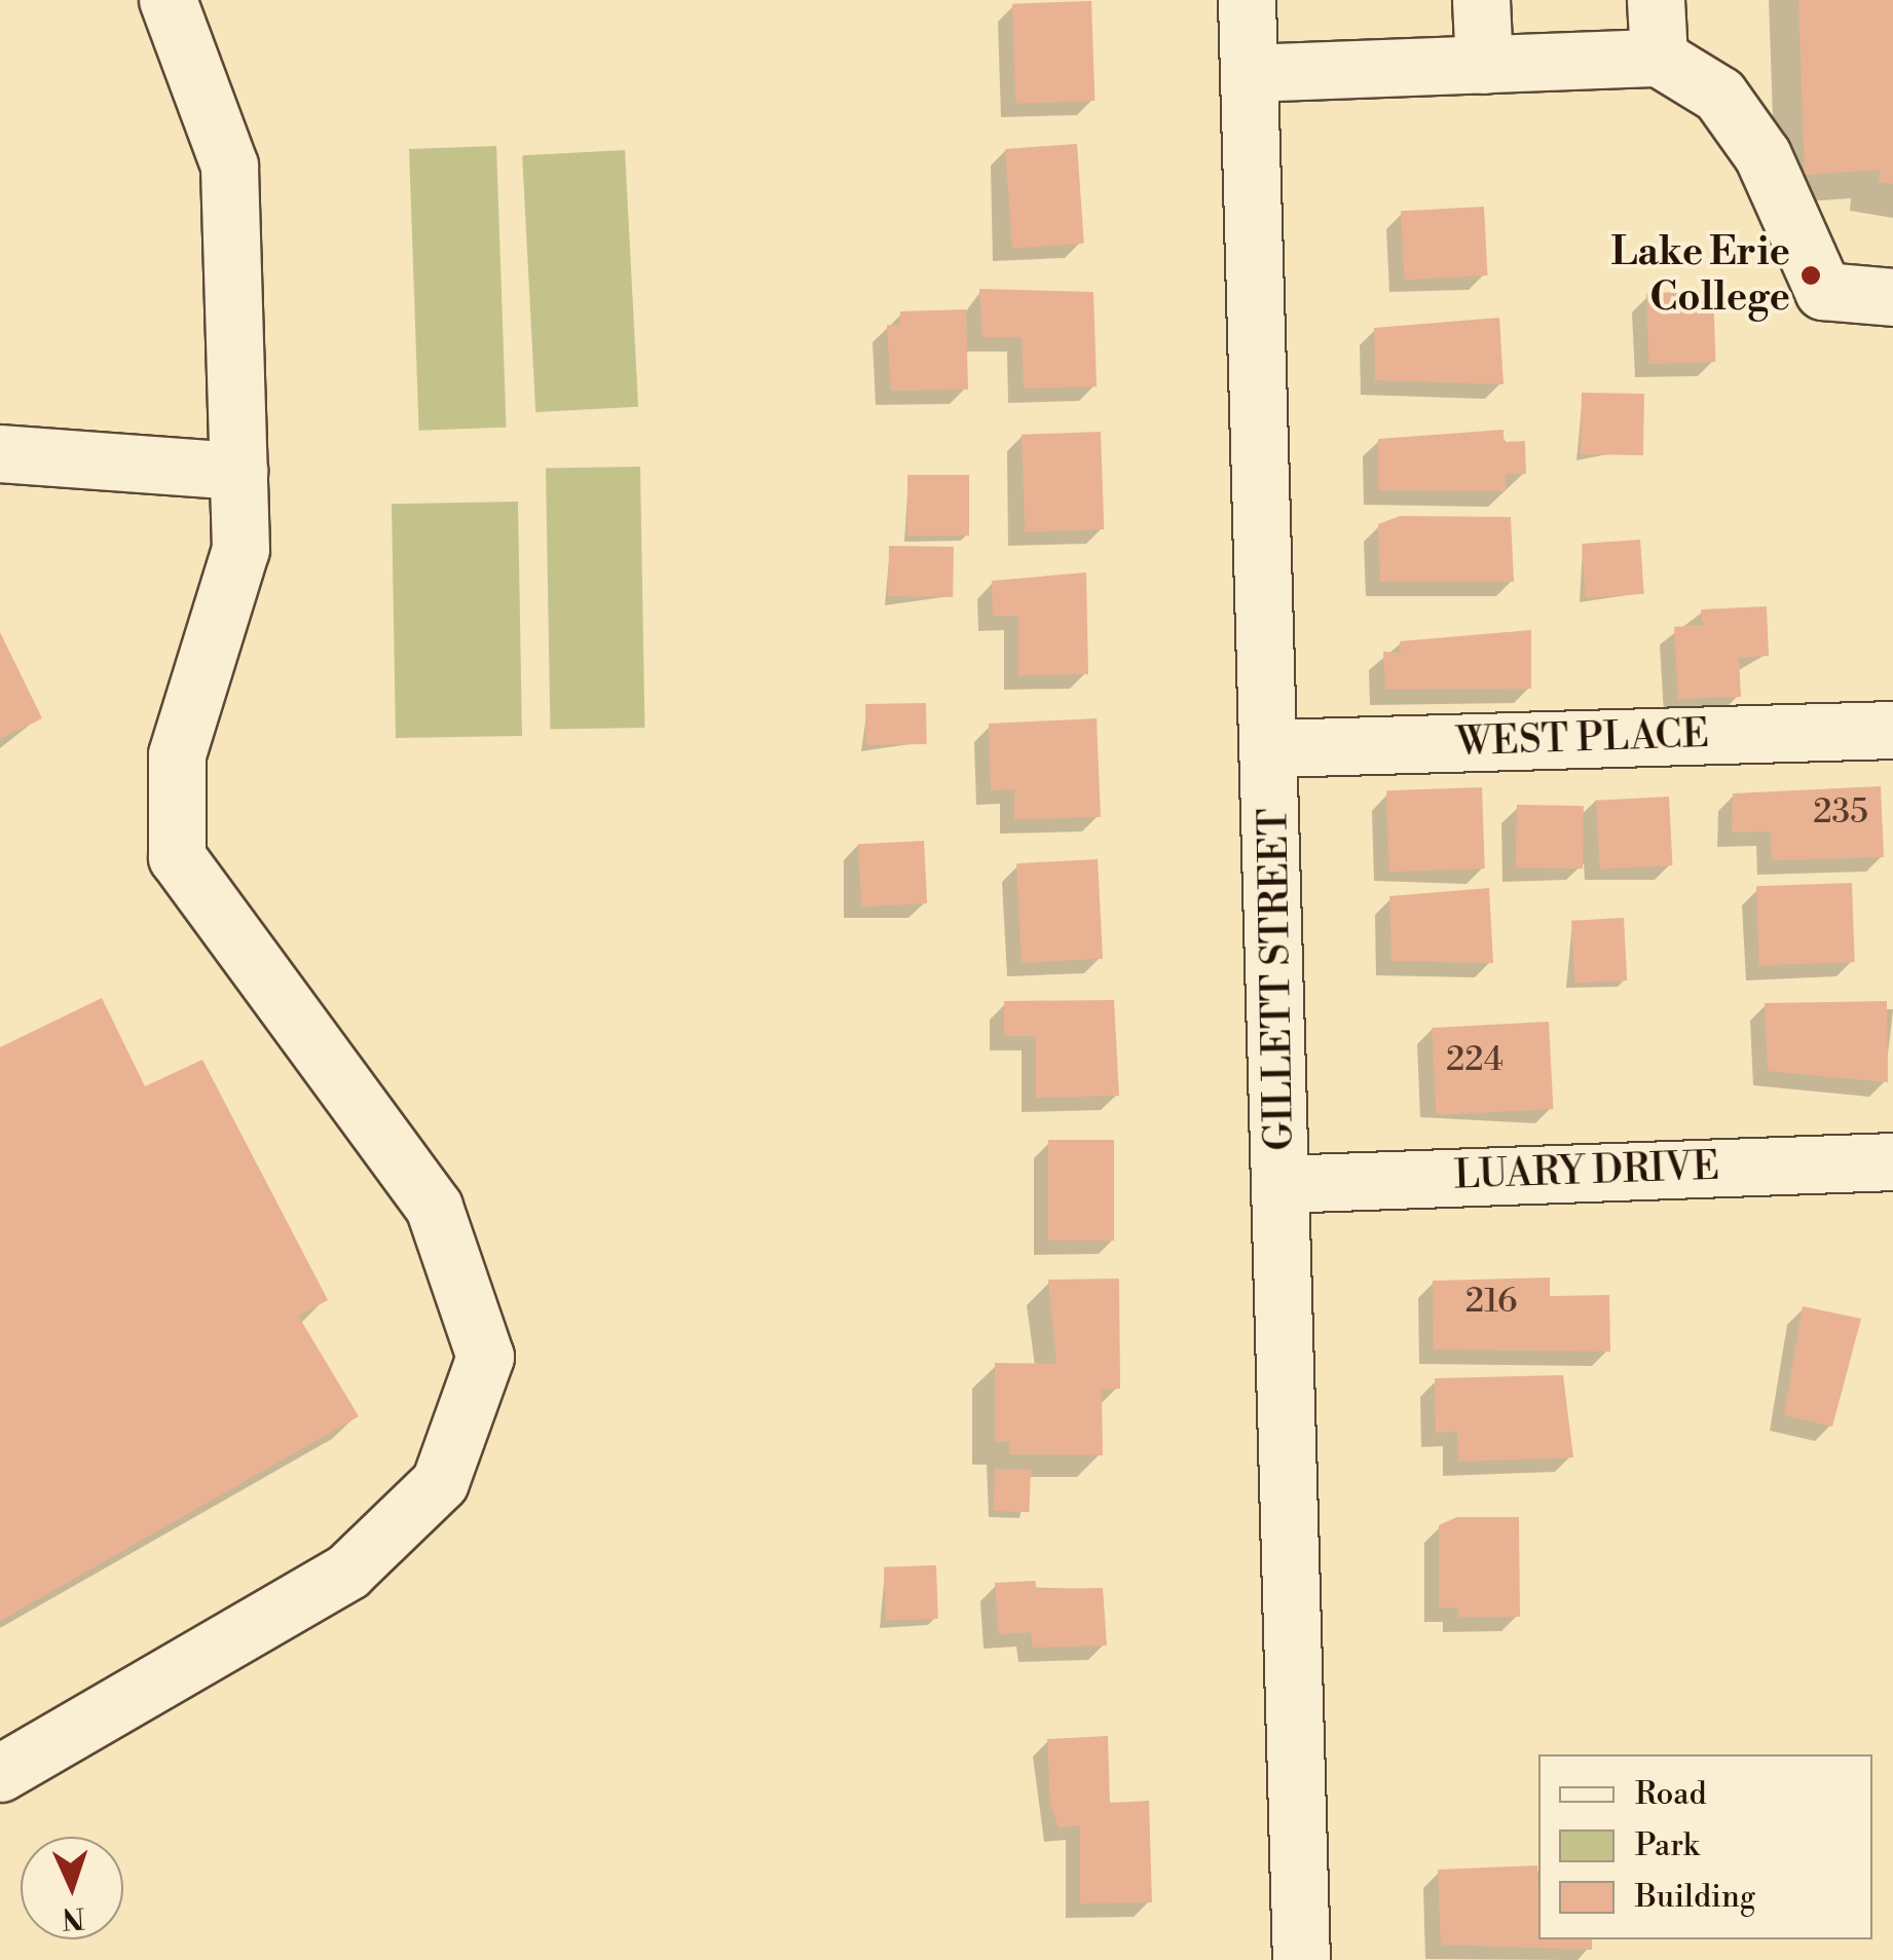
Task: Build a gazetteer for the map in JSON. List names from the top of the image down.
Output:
{
  "streets": {
    "street": ["WEST PLACE", "GILLETT STREET", "LUARY DRIVE"]
  },
  "crossings": [
    ["WEST PLACE", "GILLETT STREET"],
    ["GILLETT STREET", "LUARY DRIVE"]
  ],
  "places": ["Lake Erie College"],
  "house_numbers": ["235", "224", "216"],
  "legend": ["Road", "Park", "Building"],
  "north": "bottom"
}
